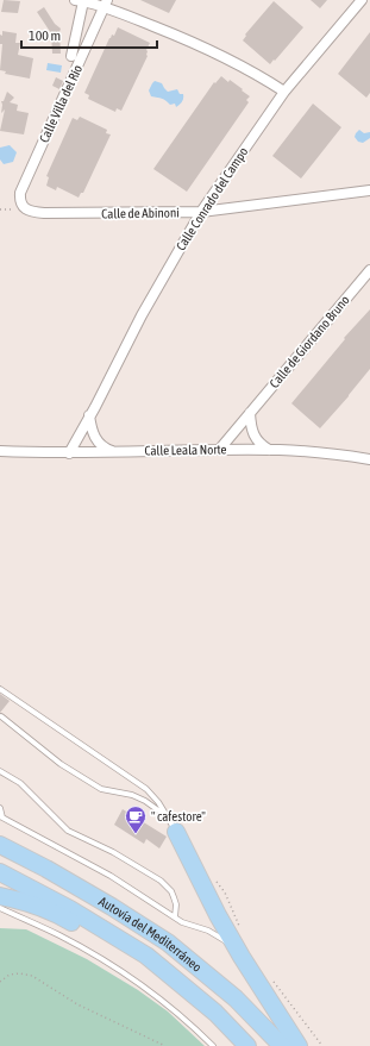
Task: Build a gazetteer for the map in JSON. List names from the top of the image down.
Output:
{
  "streets": {
    "highway": ["Autovía del Mediterráneo"],
    "street": [
      "Calle Villa del Río",
      "Calle Conrado del Campo",
      "Calle de Abinoni",
      "Calle de Giordano Bruno",
      "Calle Leala Norte"
    ]
  },
  "crossings": [
    ["Calle Villa del Río", "Calle de Abinoni"],
    ["Calle Conrado del Campo", "Calle de Abinoni"],
    ["Calle Conrado del Campo", "Calle Leala Norte"],
    ["Calle de Giordano Bruno", "Calle Leala Norte"]
  ],
  "places": {
    "cafe": ["\" cafestore\""]
  },
  "scale_bar": "100 m"
}
